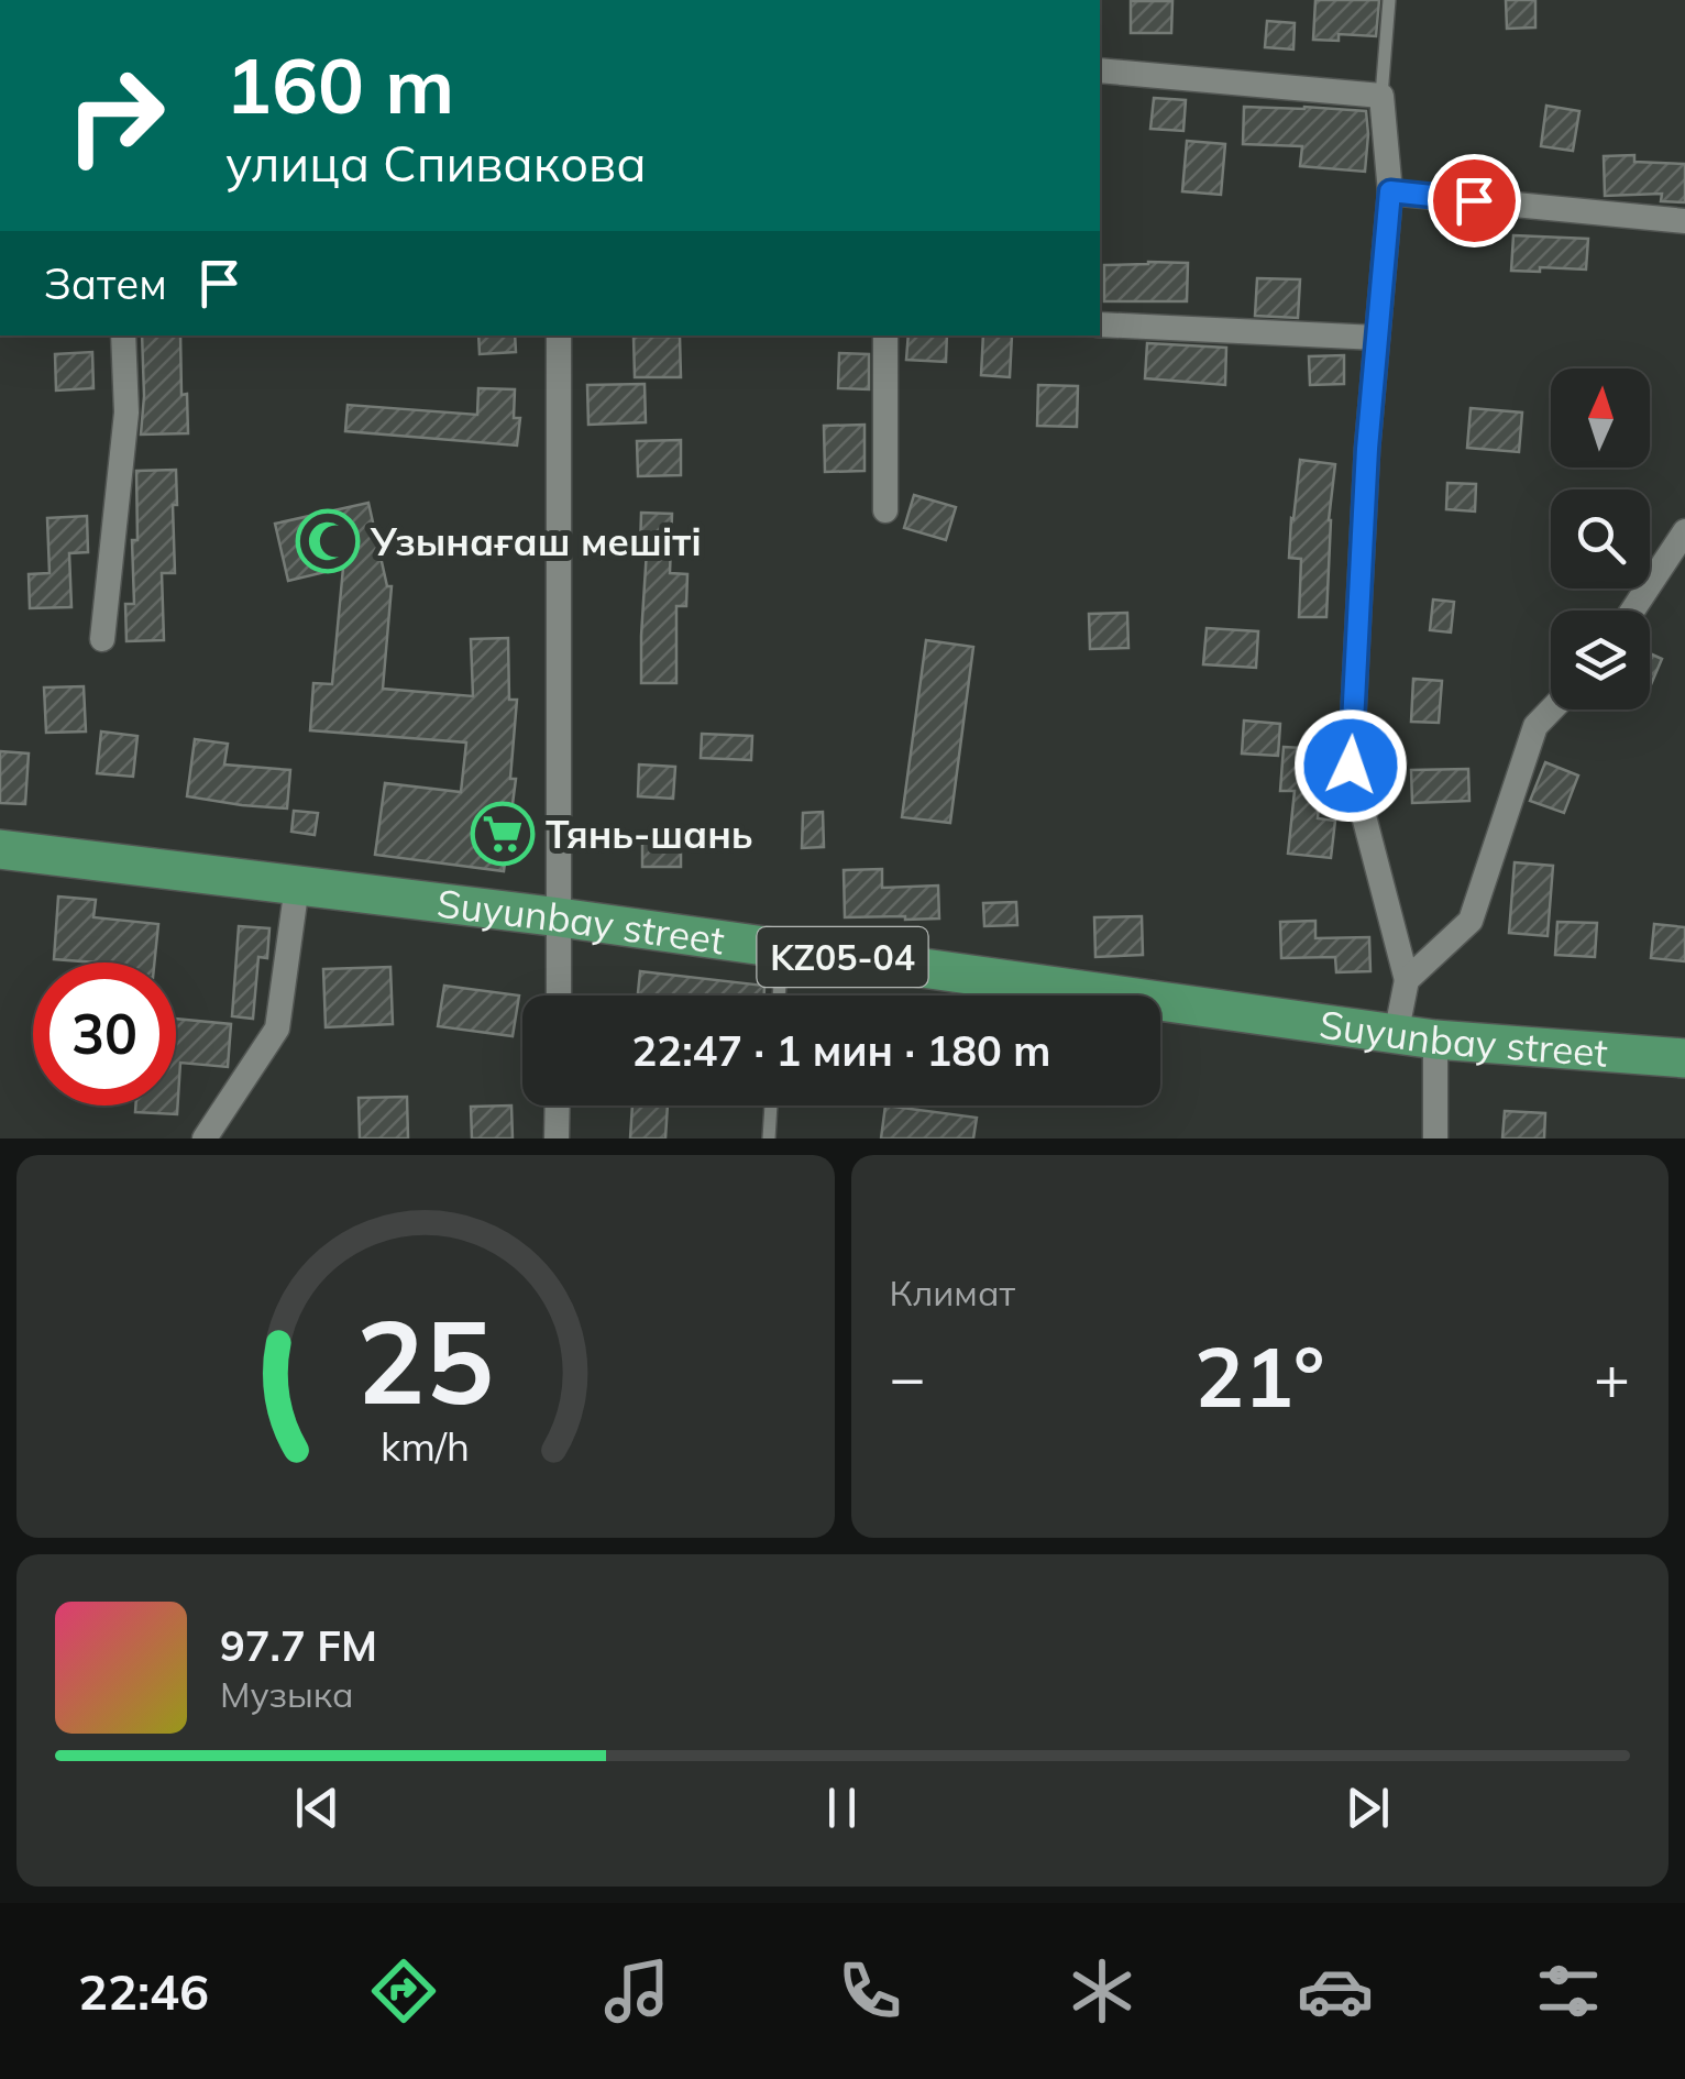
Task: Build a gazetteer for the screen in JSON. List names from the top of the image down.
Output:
{
  "streets": {
    "main road": ["Suyunbay street", "KZ05-04"]
  },
  "places": {
    "mosque": ["Узынағаш мешіті"],
    "supermarket": ["Тянь-шань"]
  },
  "north": "top",
  "page": {
    "turn": ["160 m", "улица Спивакова"],
    "then": "Затем",
    "limit": "30",
    "trip": "22:47 · 1 мин · 180 m",
    "tile": "Климат",
    "heat": ["−", "21°", "+"],
    "song": ["97.7 FM", "Музыка"],
    "tabs": "22:46",
    "gauge": ["25", "km/h"]
  }
}
